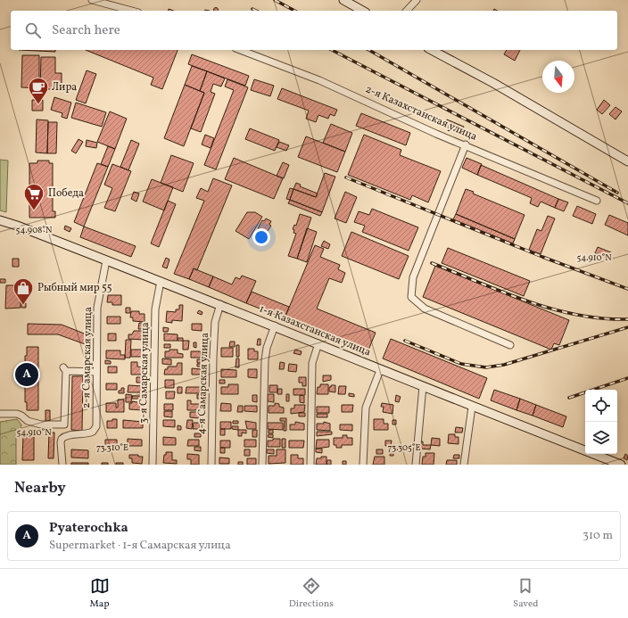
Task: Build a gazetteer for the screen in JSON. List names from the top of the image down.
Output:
{
  "streets": {
    "street": [
      "2-я Казахстанская улица",
      "1-я Казахстанская улица",
      "2-я Самарская улица",
      "3-я Самарская улица",
      "4-я Самарская улица"
    ]
  },
  "crossings": [
    ["1-я Казахстанская улица", "2-я Самарская улица"],
    ["1-я Казахстанская улица", "3-я Самарская улица"],
    ["1-я Казахстанская улица", "4-я Самарская улица"]
  ],
  "places": {
    "cafe": ["Лира"],
    "supermarket": ["Победа"],
    "shop": ["Рыбный мир 55"]
  },
  "north": "bottom",
  "page": {
    "search": "Search here",
    "pins": "A",
    "heading": "Nearby",
    "list": [
      {
        "mark": "A",
        "name": "Pyaterochka",
        "note": "Supermarket · 1-я Самарская улица",
        "value": "310 m"
      }
    ],
    "nav": ["Map", "Directions", "Saved"]
  },
  "coordinates": [
    "54.908°N",
    "54.910°N",
    "73.310°E",
    "73.305°E"
  ]
}
